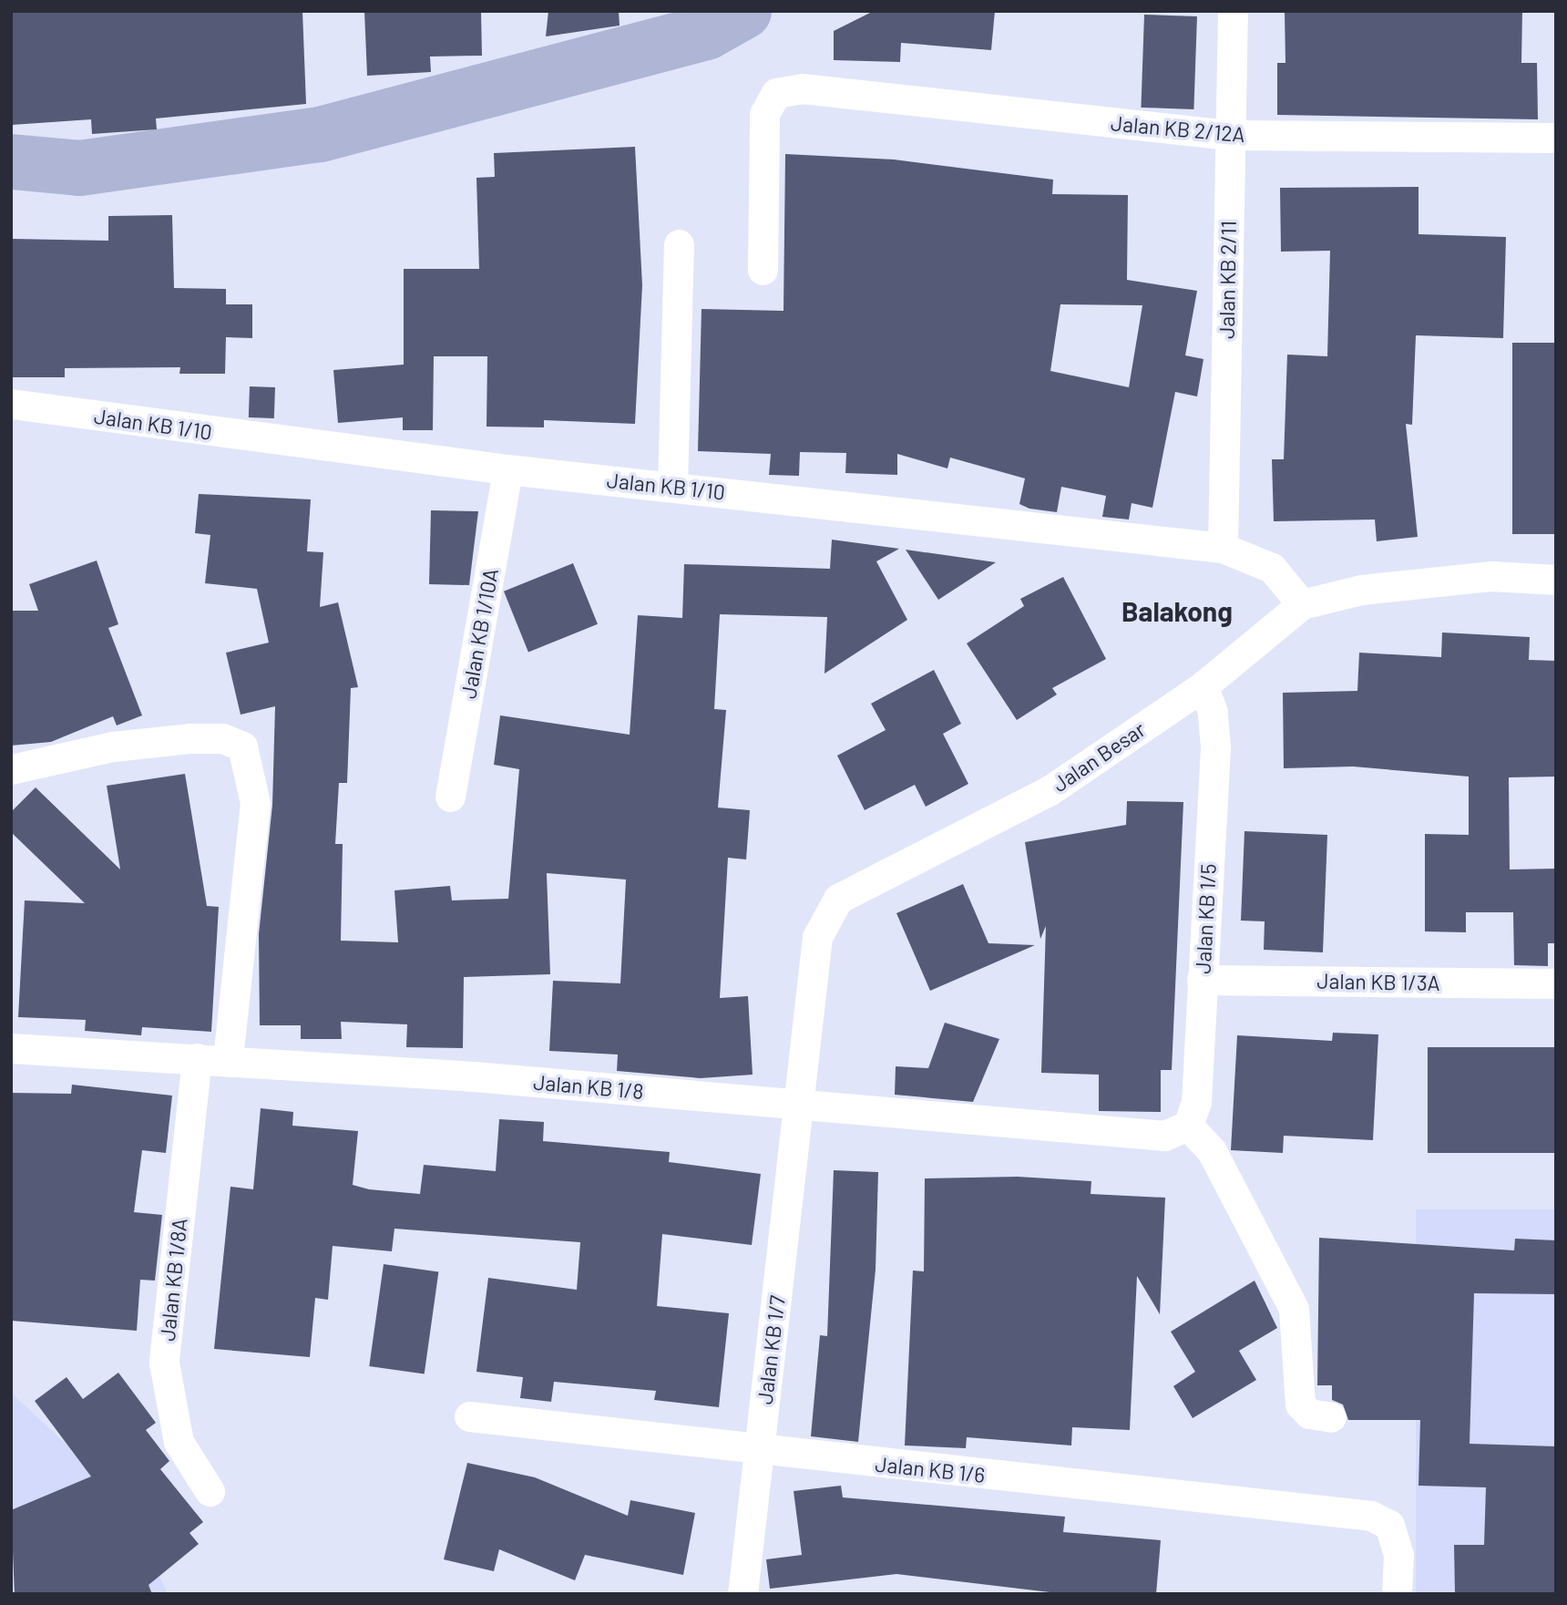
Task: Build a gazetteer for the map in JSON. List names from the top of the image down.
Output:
{
  "streets": {
    "street": [
      "Jalan KB 2/12A",
      "Jalan KB 2/11",
      "Jalan KB 1/10",
      "Jalan KB 1/10A",
      "Jalan Besar",
      "Jalan KB 1/5",
      "Jalan KB 1/3A",
      "Jalan KB 1/8",
      "Jalan KB 1/8A",
      "Jalan KB 1/7",
      "Jalan KB 1/6"
    ]
  },
  "crossings": [
    ["Jalan KB 2/12A", "Jalan KB 2/11"],
    ["Jalan KB 2/11", "Jalan KB 1/10"],
    ["Jalan KB 1/10", "Jalan KB 1/10A"],
    ["Jalan KB 1/10", "Jalan Besar"],
    ["Jalan Besar", "Jalan KB 1/5"],
    ["Jalan Besar", "Jalan KB 1/8"],
    ["Jalan Besar", "Jalan KB 1/7"],
    ["Jalan KB 1/5", "Jalan KB 1/3A"],
    ["Jalan KB 1/5", "Jalan KB 1/8"],
    ["Jalan KB 1/8", "Jalan KB 1/8A"],
    ["Jalan KB 1/8", "Jalan KB 1/7"],
    ["Jalan KB 1/7", "Jalan KB 1/6"]
  ],
  "districts": ["Balakong"]
}
